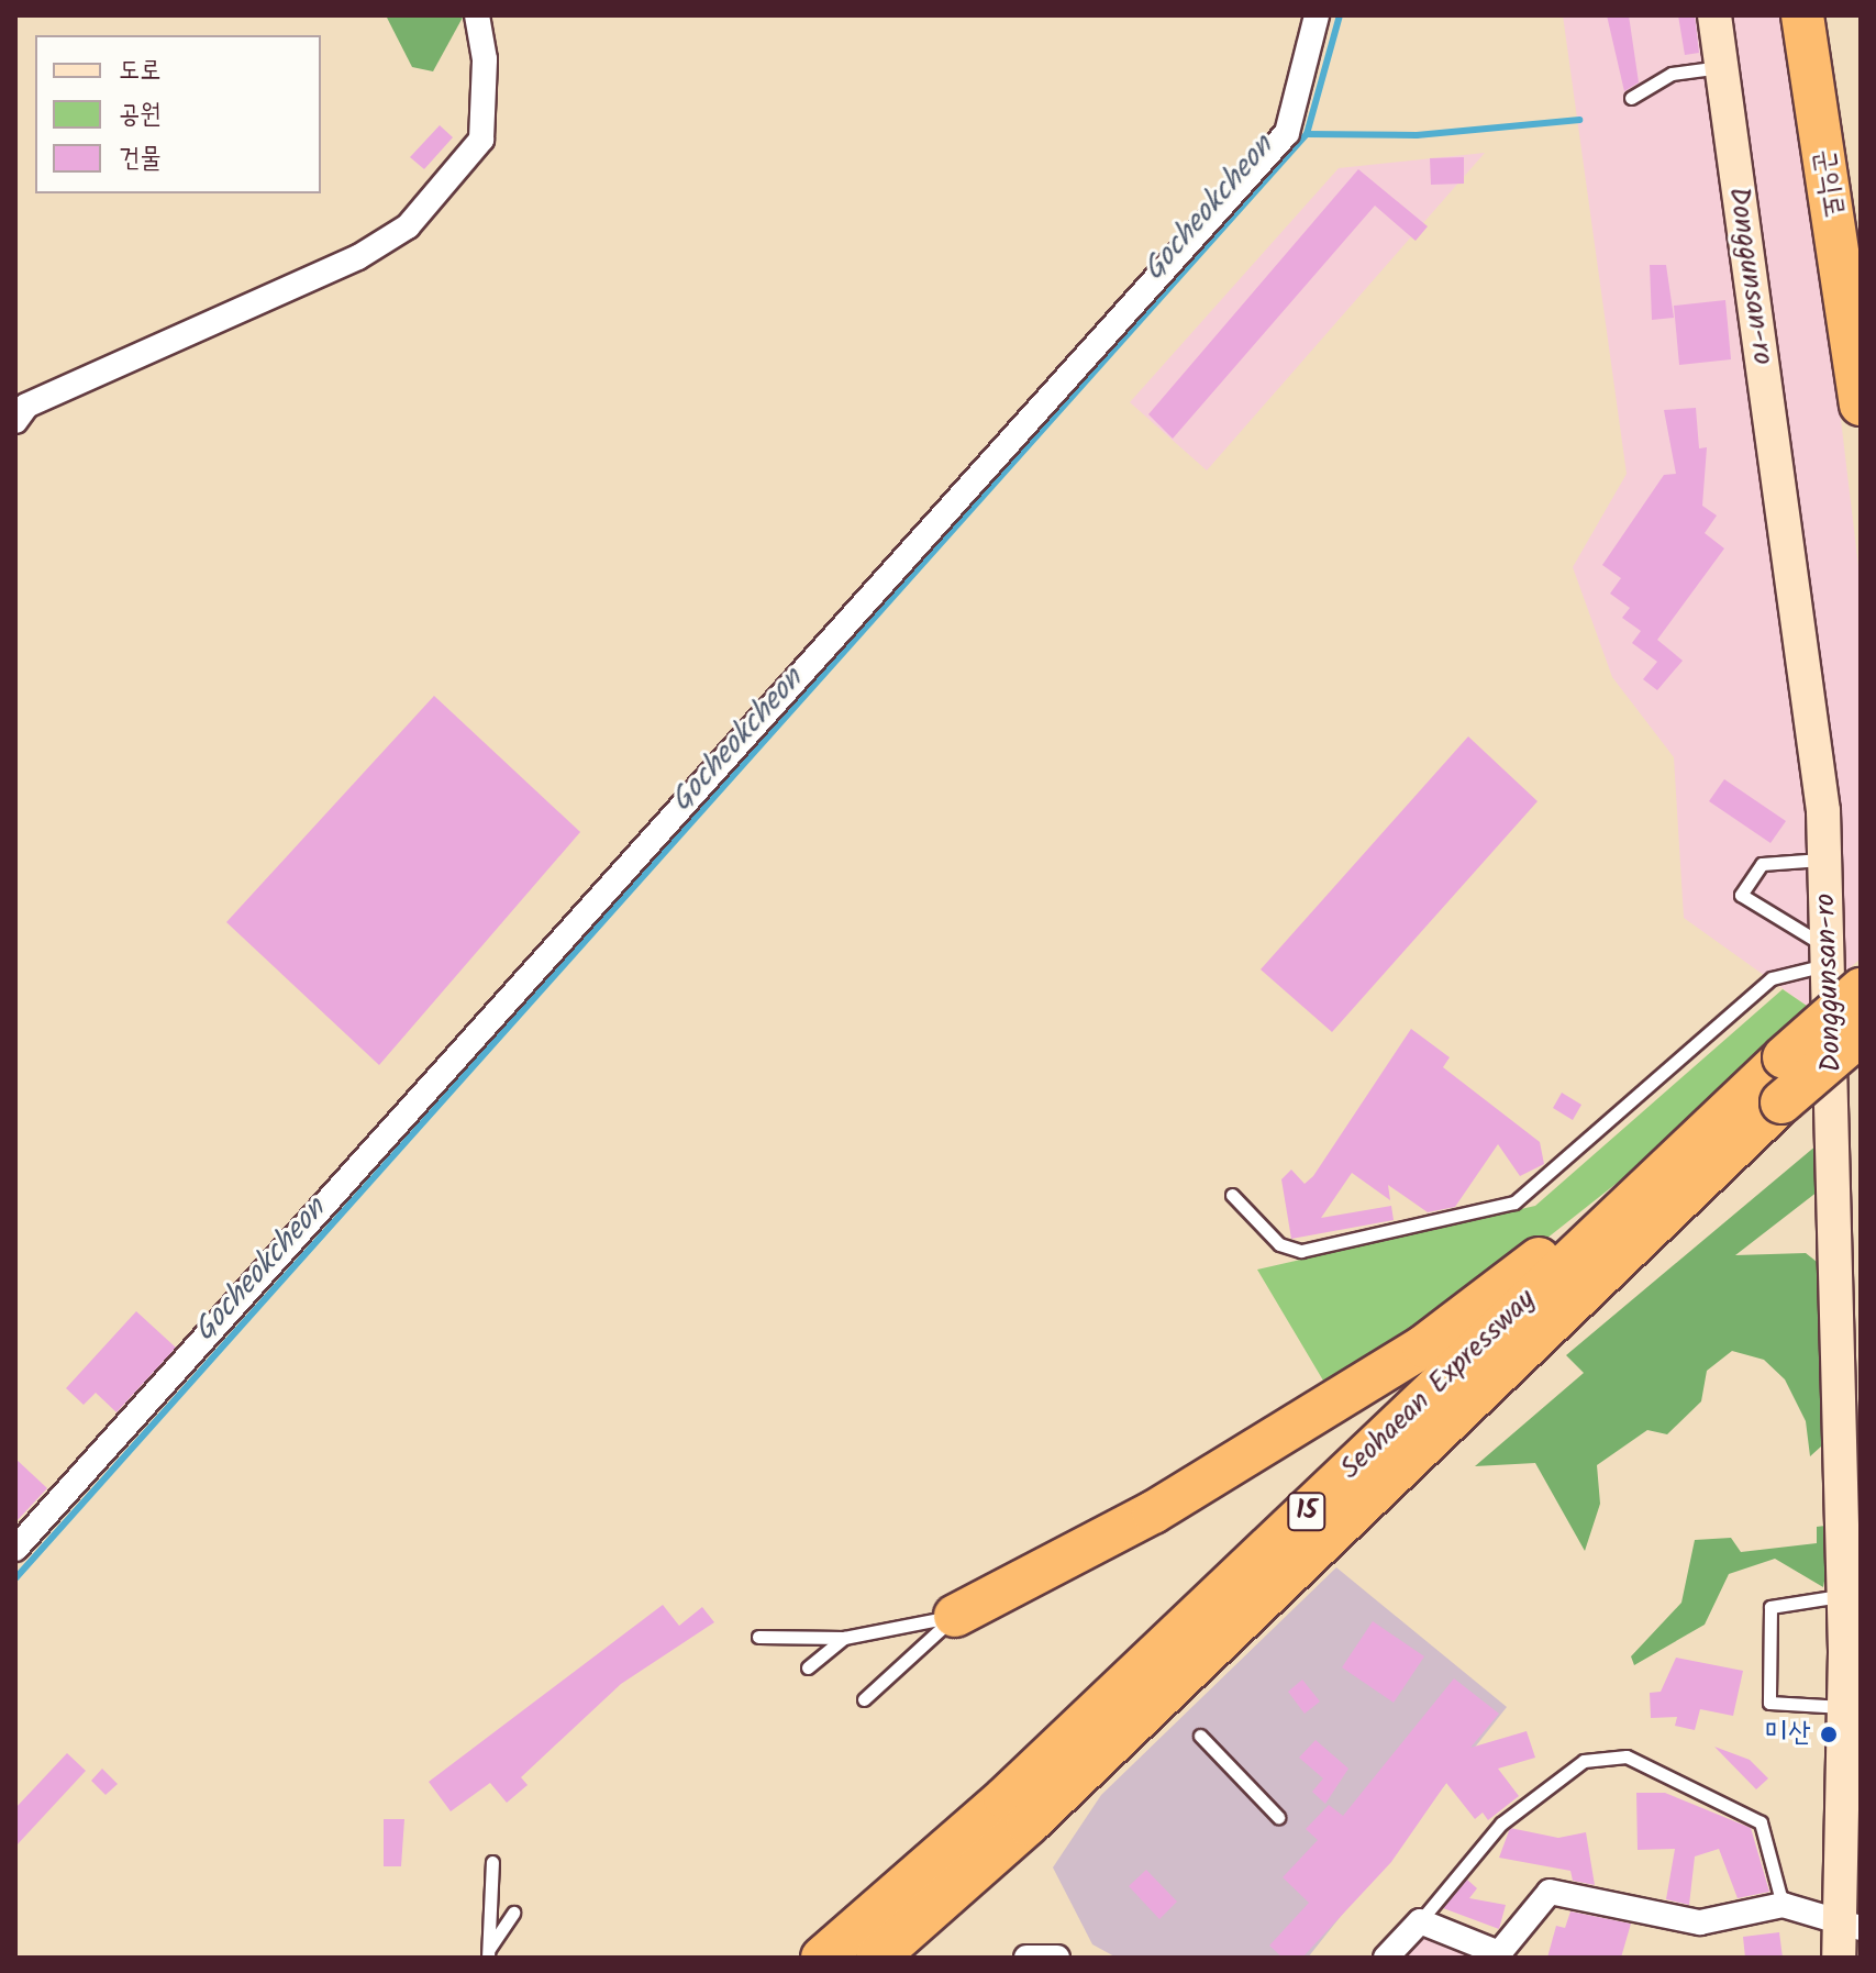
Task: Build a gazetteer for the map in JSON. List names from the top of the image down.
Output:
{
  "streets": {
    "highway": ["군익로", "Seohaean Expressway", "15"],
    "street": ["Donggunsan-ro"]
  },
  "crossings": [
    ["Donggunsan-ro", "Seohaean Expressway"]
  ],
  "water": ["Gocheokcheon"],
  "places": ["미산"],
  "legend": ["도로", "공원", "건물"]
}
